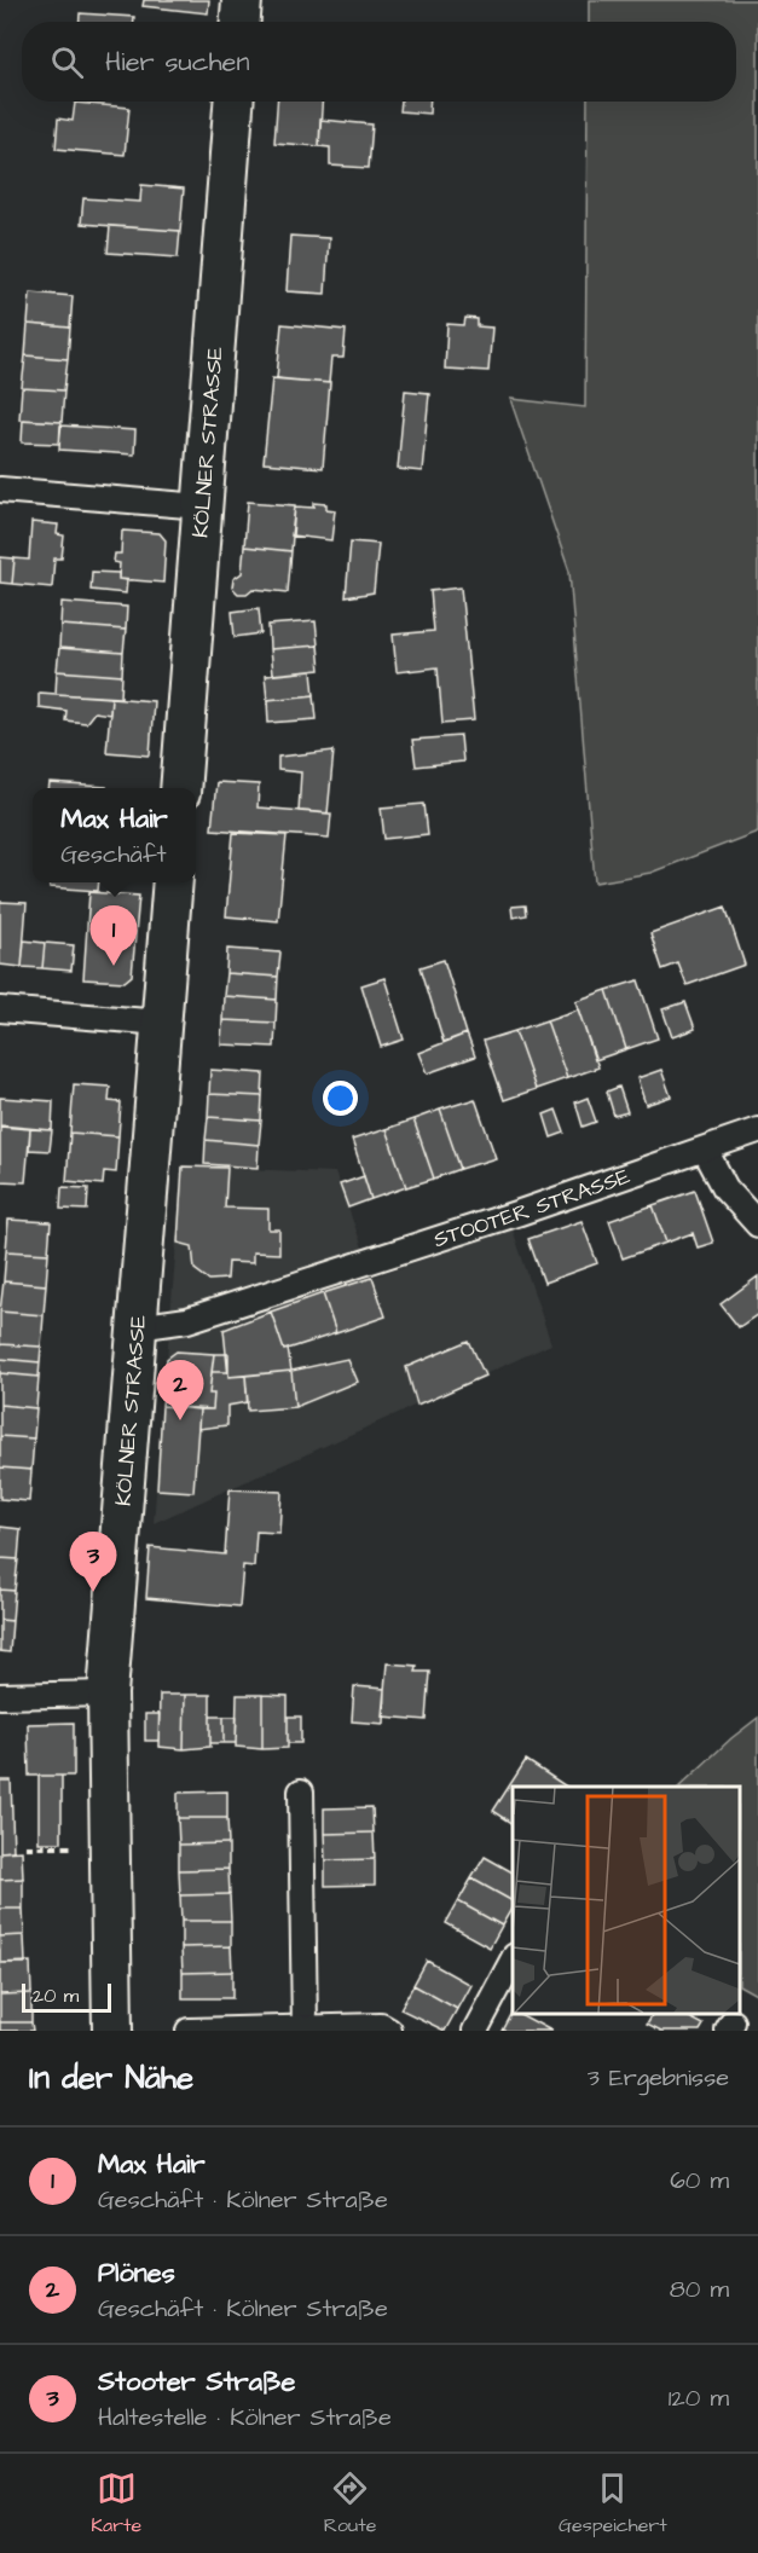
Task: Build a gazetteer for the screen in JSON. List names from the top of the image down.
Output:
{
  "streets": {
    "main road": ["KÖLNER STRASSE"],
    "street": ["STOOTER STRASSE"]
  },
  "crossings": [
    ["KÖLNER STRASSE", "STOOTER STRASSE"]
  ],
  "scale_bar": "20 m",
  "page": {
    "search": "Hier suchen",
    "popup": ["Max Hair", "Geschäft"],
    "pins": ["1", "2", "3"],
    "scale": "20 m",
    "heading": ["In der Nähe", "3 Ergebnisse"],
    "list": [
      {
        "mark": "1",
        "name": "Max Hair",
        "note": "Geschäft · Kölner Straße",
        "value": "60 m"
      },
      {
        "mark": "2",
        "name": "Plönes",
        "note": "Geschäft · Kölner Straße",
        "value": "80 m"
      },
      {
        "mark": "3",
        "name": "Stooter Straße",
        "note": "Haltestelle · Kölner Straße",
        "value": "120 m"
      }
    ],
    "nav": ["Karte", "Route", "Gespeichert"]
  }
}
